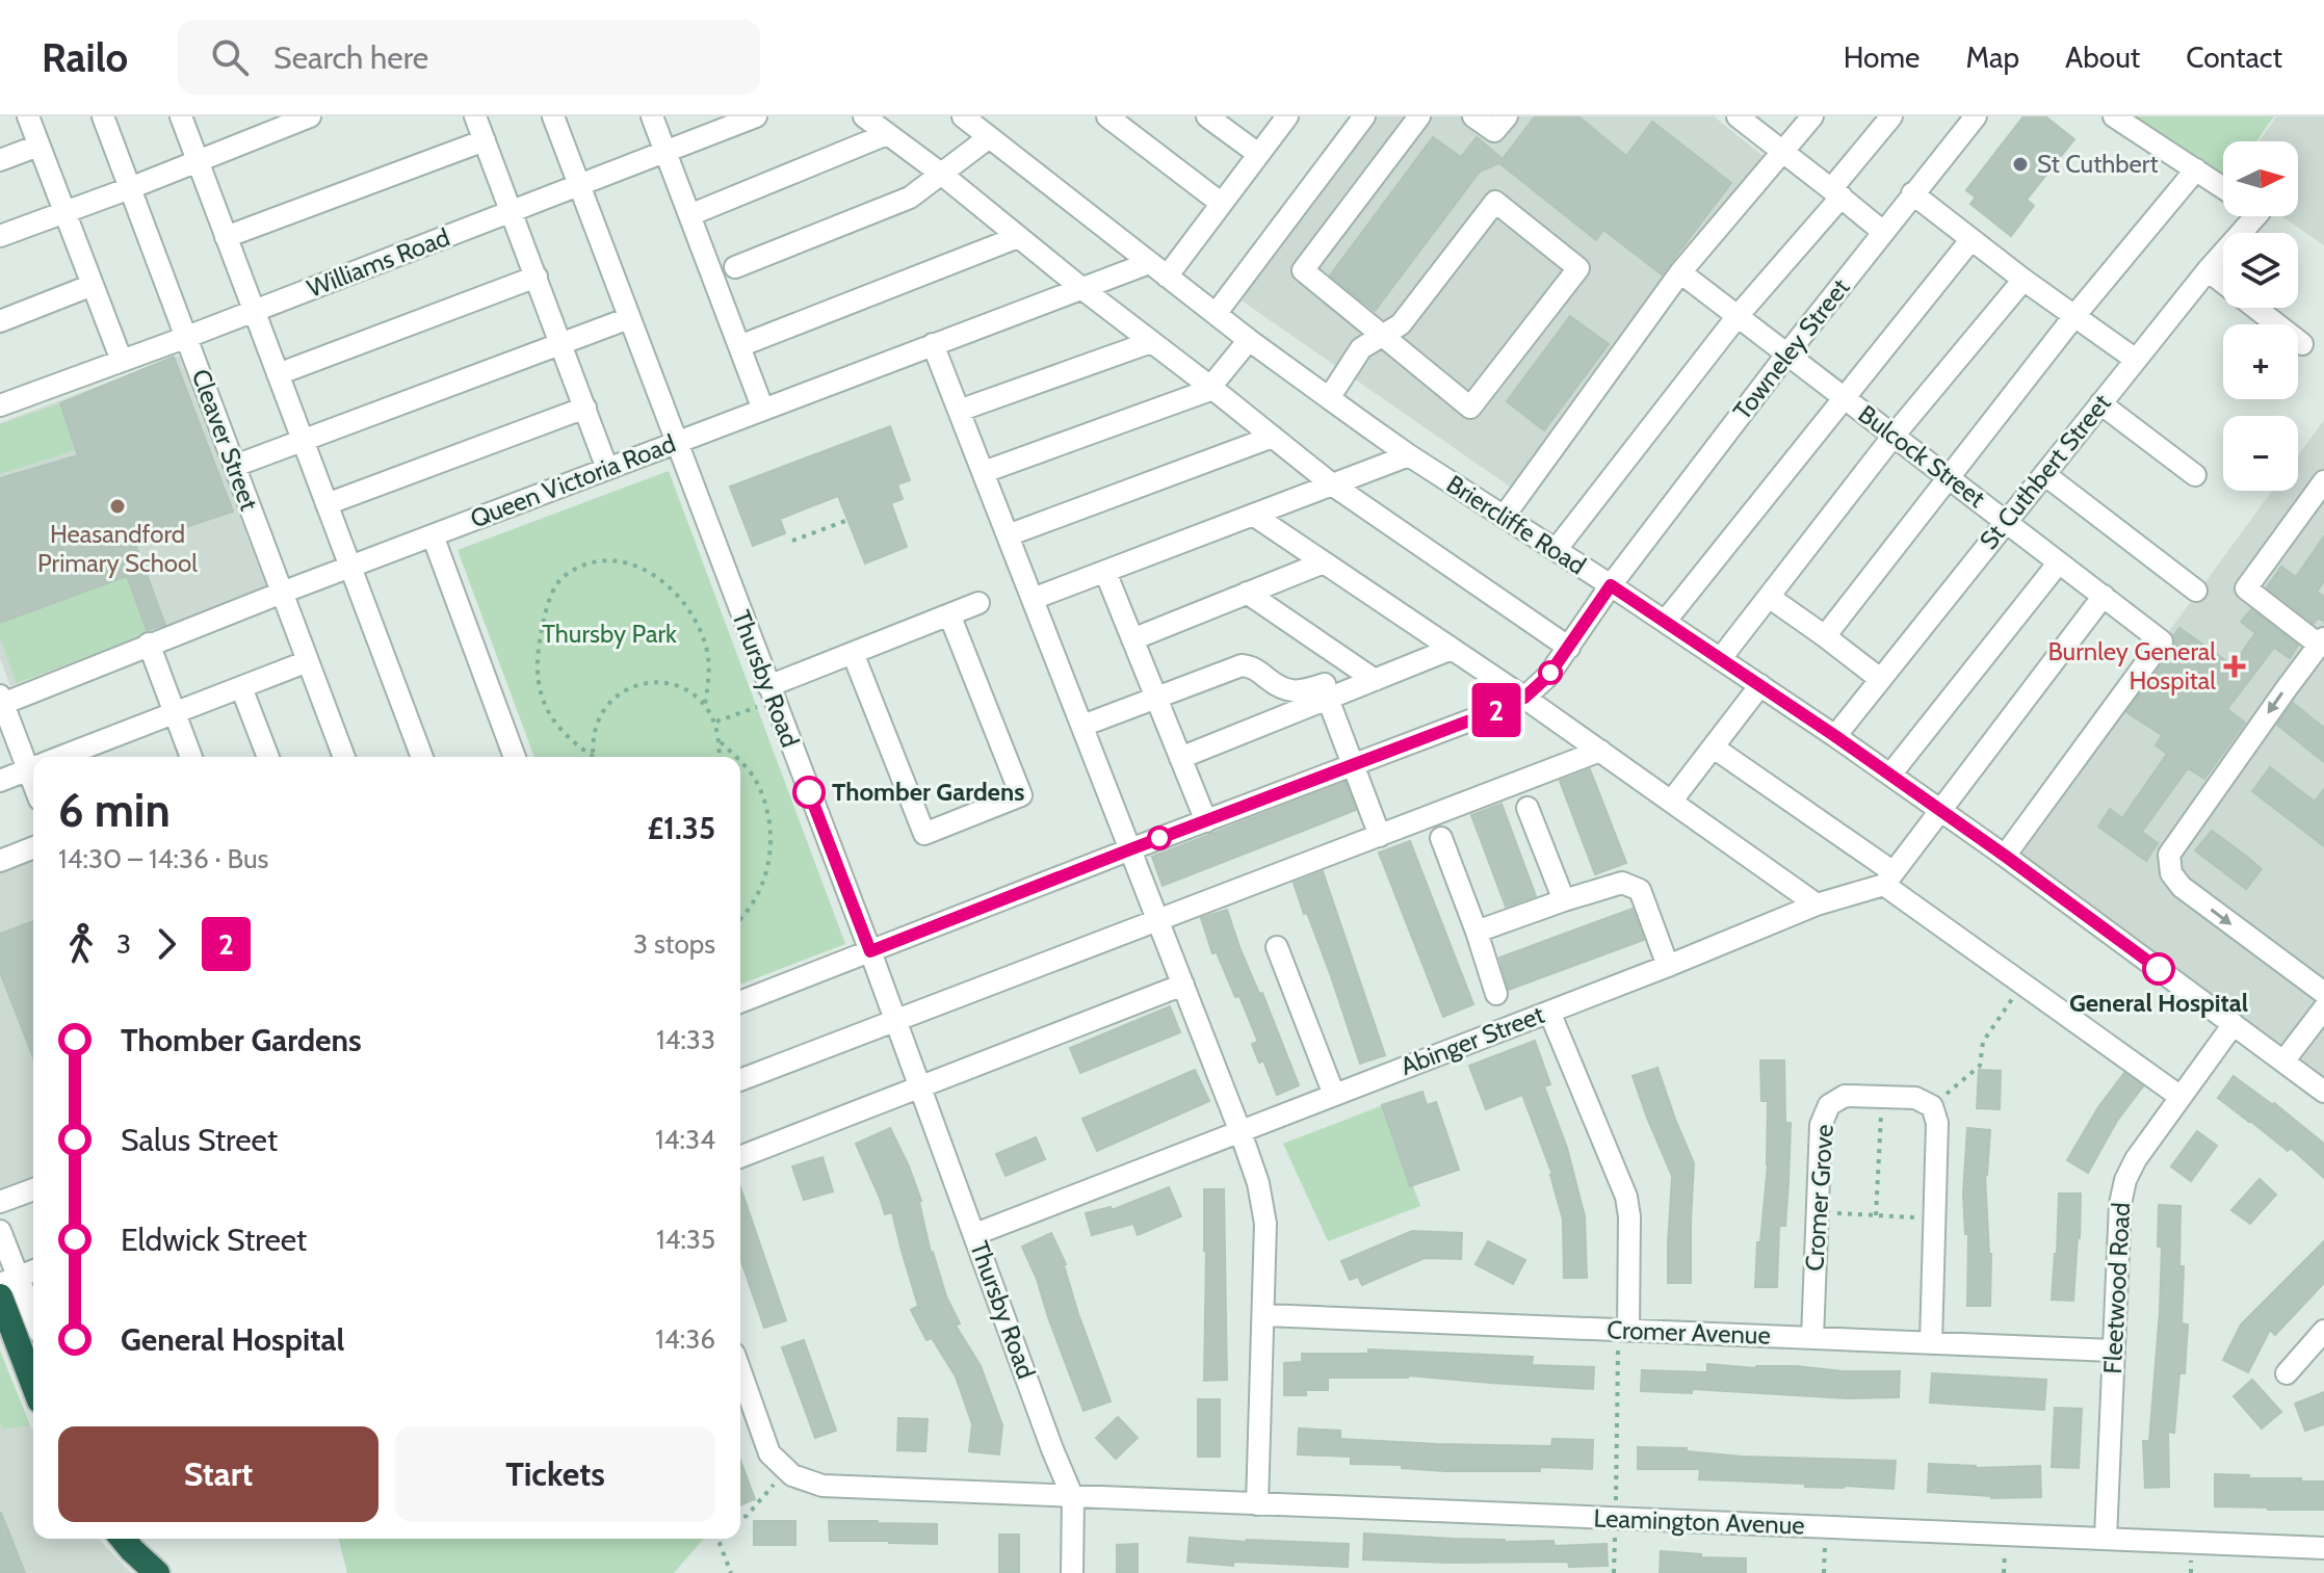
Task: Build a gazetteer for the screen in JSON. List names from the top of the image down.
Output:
{
  "streets": {
    "street": [
      "Williams Road",
      "Towneley Street",
      "Cleaver Street",
      "Bulcock Street",
      "St Cuthbert Street",
      "Queen Victoria Road",
      "Briercliffe Road",
      "Thursby Road",
      "Abinger Street",
      "Cromer Grove",
      "Fleetwood Road",
      "Cromer Avenue",
      "Leamington Avenue"
    ]
  },
  "crossings": [
    ["Williams Road", "Cleaver Street"],
    ["Williams Road", "Thursby Road"],
    ["Towneley Street", "Bulcock Street"],
    ["Towneley Street", "Briercliffe Road"],
    ["Cleaver Street", "Queen Victoria Road"],
    ["Bulcock Street", "St Cuthbert Street"],
    ["Bulcock Street", "Briercliffe Road"],
    ["St Cuthbert Street", "Briercliffe Road"],
    ["Queen Victoria Road", "Briercliffe Road"],
    ["Queen Victoria Road", "Thursby Road"],
    ["Briercliffe Road", "Fleetwood Road"],
    ["Thursby Road", "Abinger Street"],
    ["Thursby Road", "Leamington Avenue"],
    ["Cromer Grove", "Cromer Avenue"],
    ["Fleetwood Road", "Cromer Avenue"],
    ["Fleetwood Road", "Leamington Avenue"]
  ],
  "parks": ["Thursby Park"],
  "places": {
    "other": [
      "St Cuthbert",
      "Heasandford Primary School",
      "Thomber Gardens",
      "General Hospital"
    ],
    "health": ["Burnley General Hospital"]
  },
  "lines": ["bus line 2"],
  "north": "right",
  "page": {
    "header": "Railo",
    "search": "Search here",
    "nav": [
      "Home",
      "Map",
      "About",
      "Contact"
    ],
    "on_map": "2",
    "map_buttons": ["+", "−"],
    "heading": ["6 min", "14:30 – 14:36 · Bus", "£1.35"],
    "legs": ["3", "2", "3 stops"],
    "list": [
      {
        "name": "Thomber Gardens",
        "value": "14:33"
      },
      {
        "name": "Salus Street",
        "value": "14:34"
      },
      {
        "name": "Eldwick Street",
        "value": "14:35"
      },
      {
        "name": "General Hospital",
        "value": "14:36"
      }
    ],
    "buttons": ["Start", "Tickets"]
  }
}
